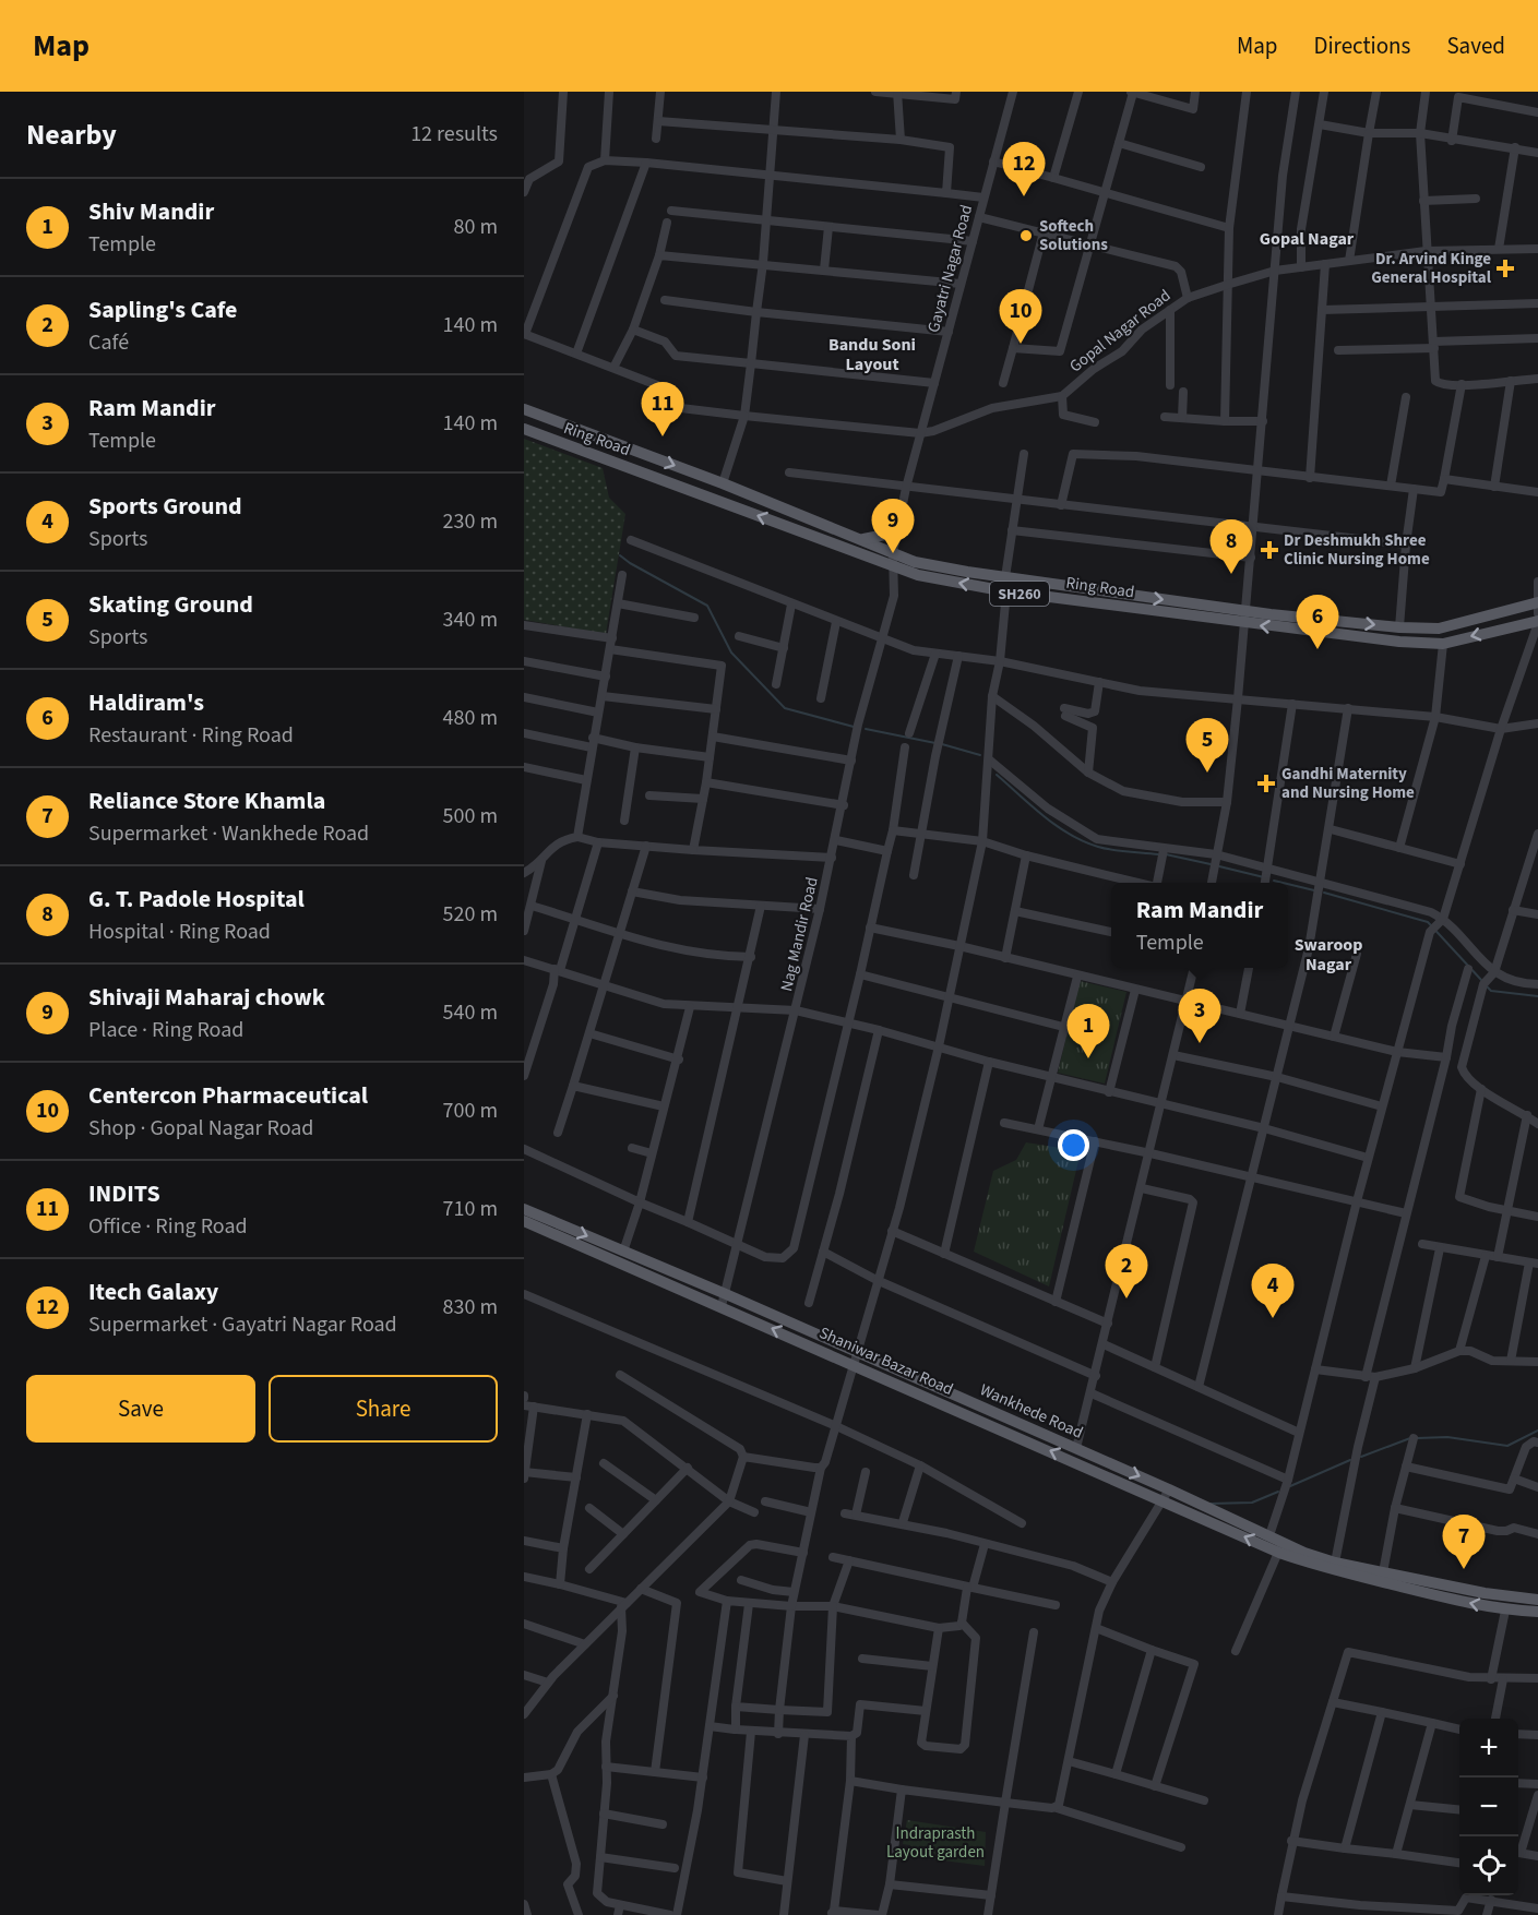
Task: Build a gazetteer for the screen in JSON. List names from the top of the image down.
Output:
{
  "streets": {
    "main road": [
      "Ring Road",
      "SH260",
      "Shaniwar Bazar Road",
      "Wankhede Road"
    ],
    "street": ["Gayatri Nagar Road", "Gopal Nagar Road", "Nag Mandir Road"]
  },
  "crossings": [
    ["Gayatri Nagar Road", "Gopal Nagar Road"],
    ["Gayatri Nagar Road", "Ring Road"],
    ["Gayatri Nagar Road", "SH260"],
    ["Gayatri Nagar Road", "Nag Mandir Road"],
    ["Ring Road", "SH260"],
    ["Ring Road", "Nag Mandir Road"],
    ["Nag Mandir Road", "Shaniwar Bazar Road"],
    ["Nag Mandir Road", "Wankhede Road"],
    ["Shaniwar Bazar Road", "Wankhede Road"]
  ],
  "one_way": ["Shaniwar Bazar Road"],
  "districts": ["Gopal Nagar", "Bandu Soni Layout", "Swaroop Nagar"],
  "parks": ["Indraprasth Layout garden"],
  "places": {
    "other": ["Softech Solutions"],
    "health": ["Dr. Arvind Kinge General Hospital", "Dr Deshmukh Shree Clinic Nursing Home", "Gandhi Maternity and Nursing Home"]
  },
  "page": {
    "header": "Map",
    "nav": ["Map", "Directions", "Saved"],
    "heading": ["Nearby", "12 results"],
    "pins": [
      "12",
      "10",
      "11",
      "9",
      "8",
      "6",
      "5",
      "3",
      "1",
      "2",
      "4",
      "7"
    ],
    "list": [
      {
        "mark": "1",
        "name": "Shiv Mandir",
        "note": "Temple",
        "value": "80 m"
      },
      {
        "mark": "2",
        "name": "Sapling's Cafe",
        "note": "Café",
        "value": "140 m"
      },
      {
        "mark": "3",
        "name": "Ram Mandir",
        "note": "Temple",
        "value": "140 m"
      },
      {
        "mark": "4",
        "name": "Sports Ground",
        "note": "Sports",
        "value": "230 m"
      },
      {
        "mark": "5",
        "name": "Skating Ground",
        "note": "Sports",
        "value": "340 m"
      },
      {
        "mark": "6",
        "name": "Haldiram's",
        "note": "Restaurant · Ring Road",
        "value": "480 m"
      },
      {
        "mark": "7",
        "name": "Reliance Store Khamla",
        "note": "Supermarket · Wankhede Road",
        "value": "500 m"
      },
      {
        "mark": "8",
        "name": "G. T. Padole Hospital",
        "note": "Hospital · Ring Road",
        "value": "520 m"
      },
      {
        "mark": "9",
        "name": "Shivaji Maharaj chowk",
        "note": "Place · Ring Road",
        "value": "540 m"
      },
      {
        "mark": "10",
        "name": "Centercon Pharmaceutical",
        "note": "Shop · Gopal Nagar Road",
        "value": "700 m"
      },
      {
        "mark": "11",
        "name": "INDITS",
        "note": "Office · Ring Road",
        "value": "710 m"
      },
      {
        "mark": "12",
        "name": "Itech Galaxy",
        "note": "Supermarket · Gayatri Nagar Road",
        "value": "830 m"
      }
    ],
    "popup": ["Ram Mandir", "Temple"],
    "buttons": ["Save", "Share"],
    "map_buttons": ["+", "−"]
  }
}
